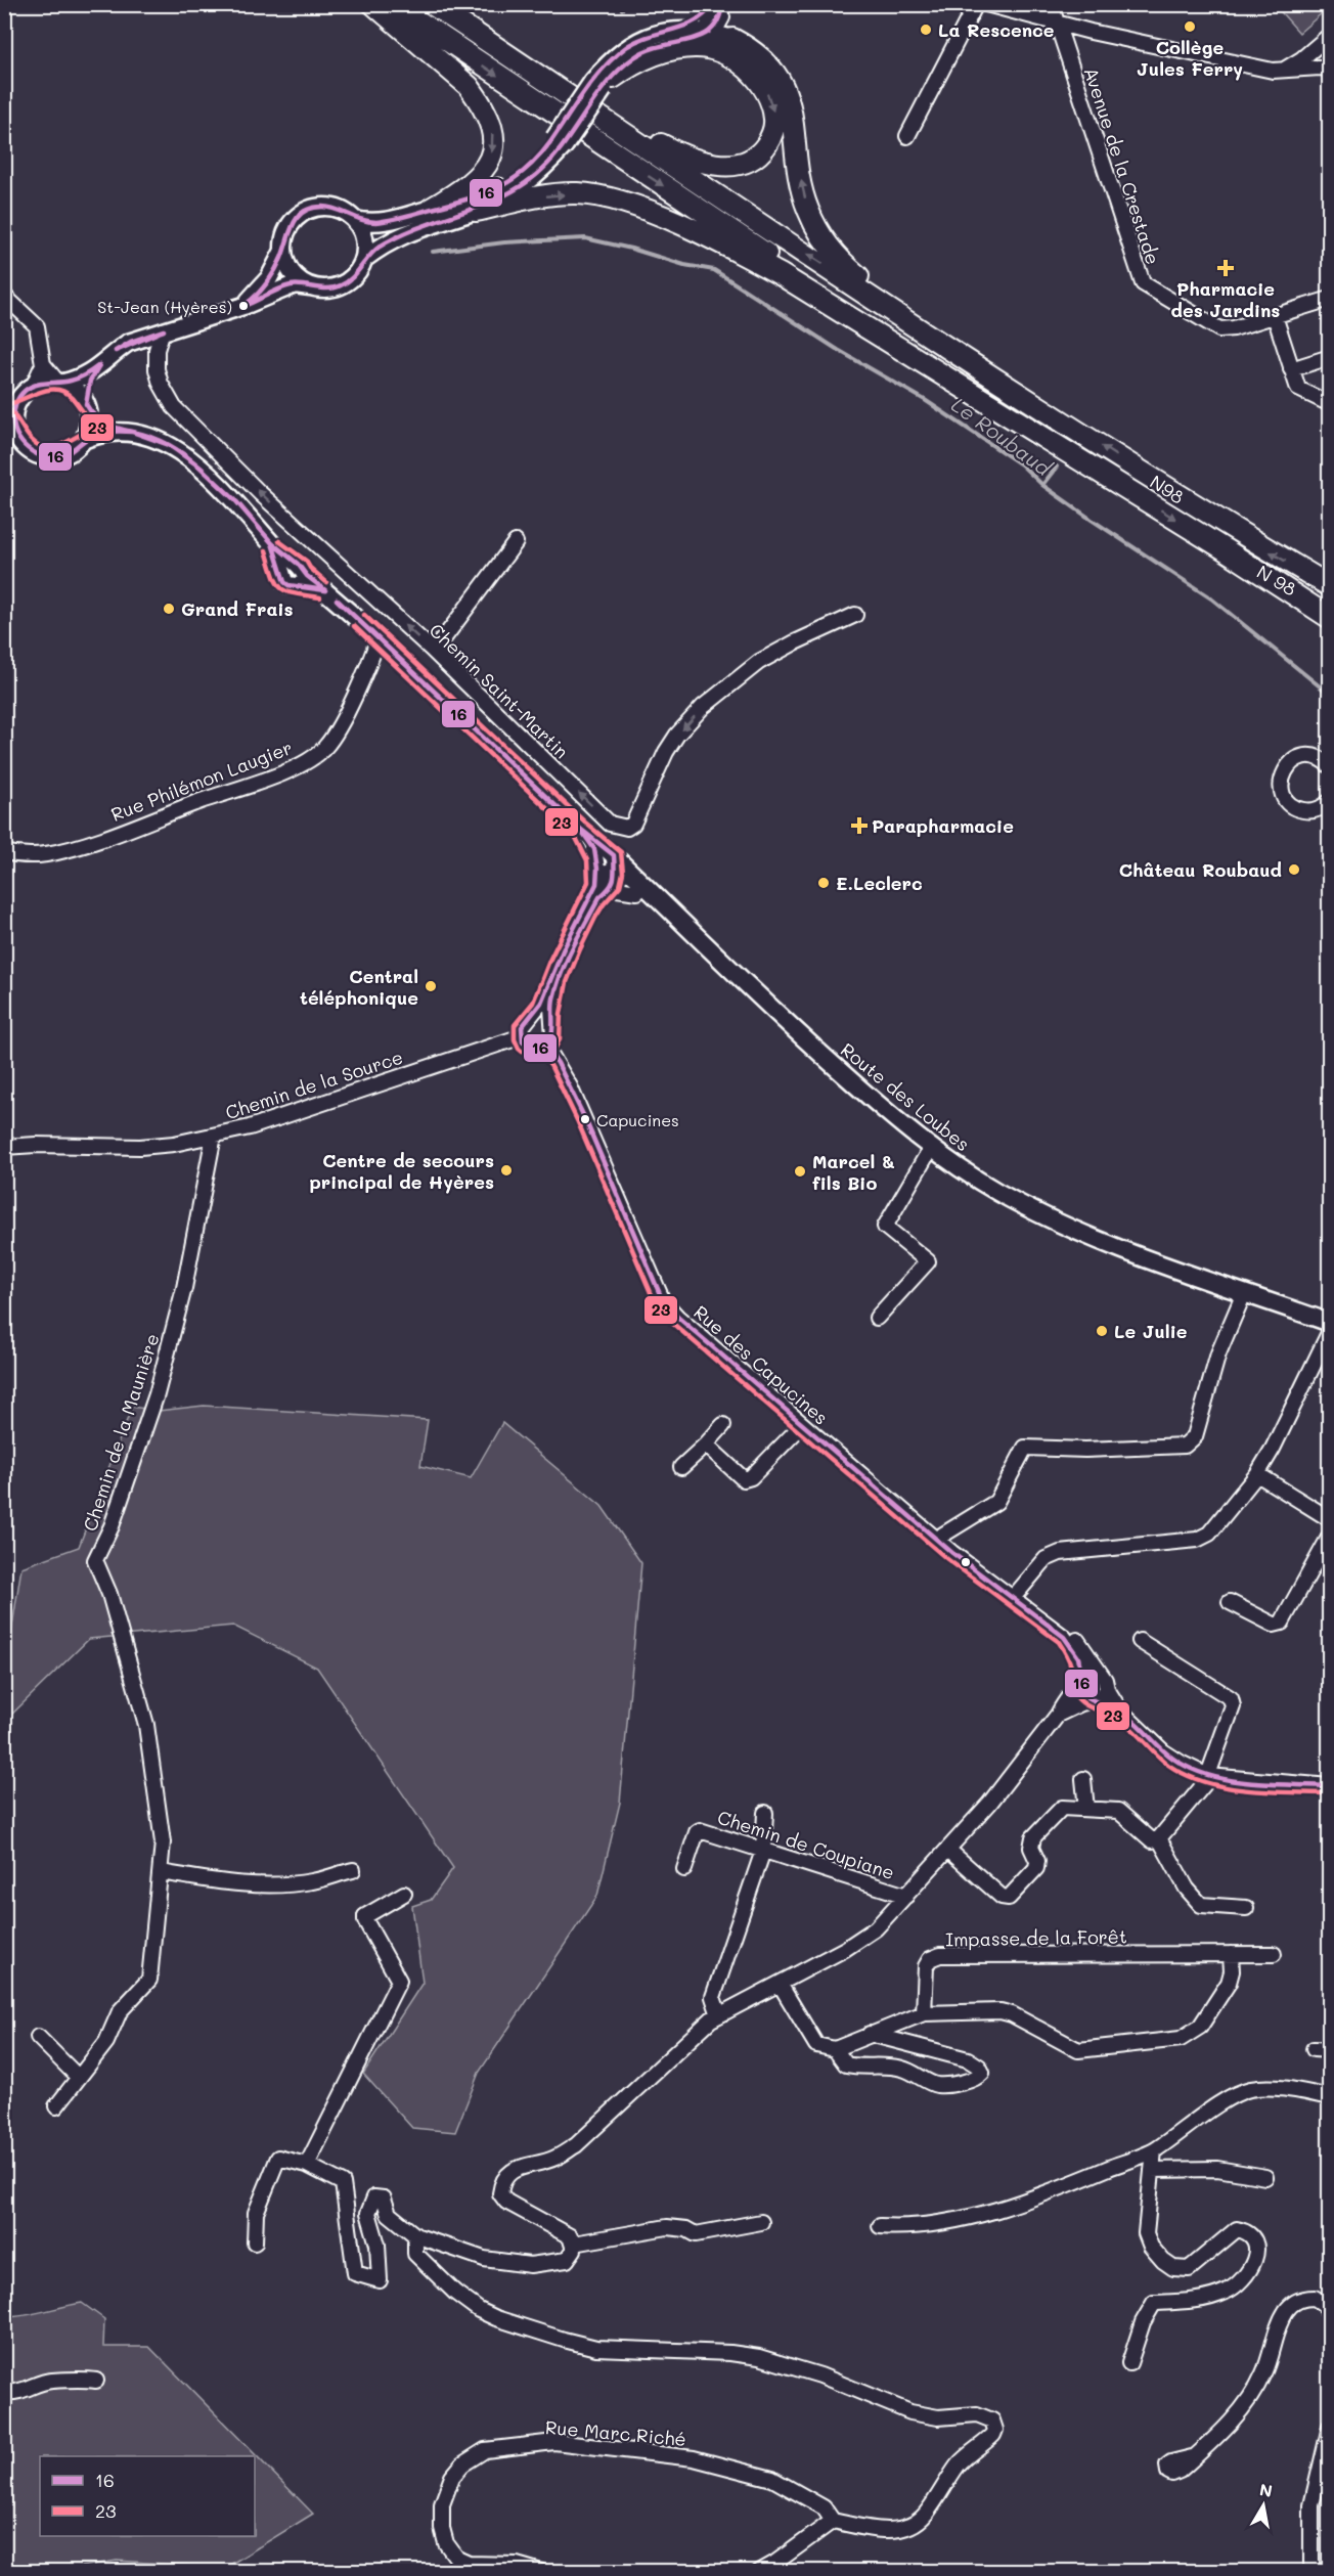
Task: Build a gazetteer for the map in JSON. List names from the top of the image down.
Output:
{
  "streets": {
    "highway": ["N98", "N 98"],
    "main road": ["Route des Loubes"],
    "street": [
      "Avenue de la Crestade",
      "Chemin Saint-Martin",
      "Rue Philémon Laugier",
      "Chemin de la Source",
      "Rue des Capucines",
      "Chemin de la Maunière",
      "Chemin de Coupiane",
      "Impasse de la Forêt",
      "Rue Marc Riché"
    ]
  },
  "crossings": [
    ["Rue Philémon Laugier", "Route des Loubes"],
    ["Chemin de la Source", "Rue des Capucines"],
    ["Chemin de la Source", "Chemin de la Maunière"]
  ],
  "water": ["Le Roubaud"],
  "places": {
    "other": [
      "Collège Jules Ferry",
      "La Rescence",
      "St-Jean (Hyères)",
      "Grand Frais",
      "Château Roubaud",
      "E.Leclerc",
      "Central téléphonique",
      "Capucines",
      "Centre de secours principal de Hyères",
      "Marcel & fils Bio",
      "Le Julie"
    ],
    "health": ["Pharmacie des Jardins", "Parapharmacie"]
  },
  "lines": ["transit line 16", "transit line 23"],
  "legend": ["16", "23"],
  "north": "top"
}
